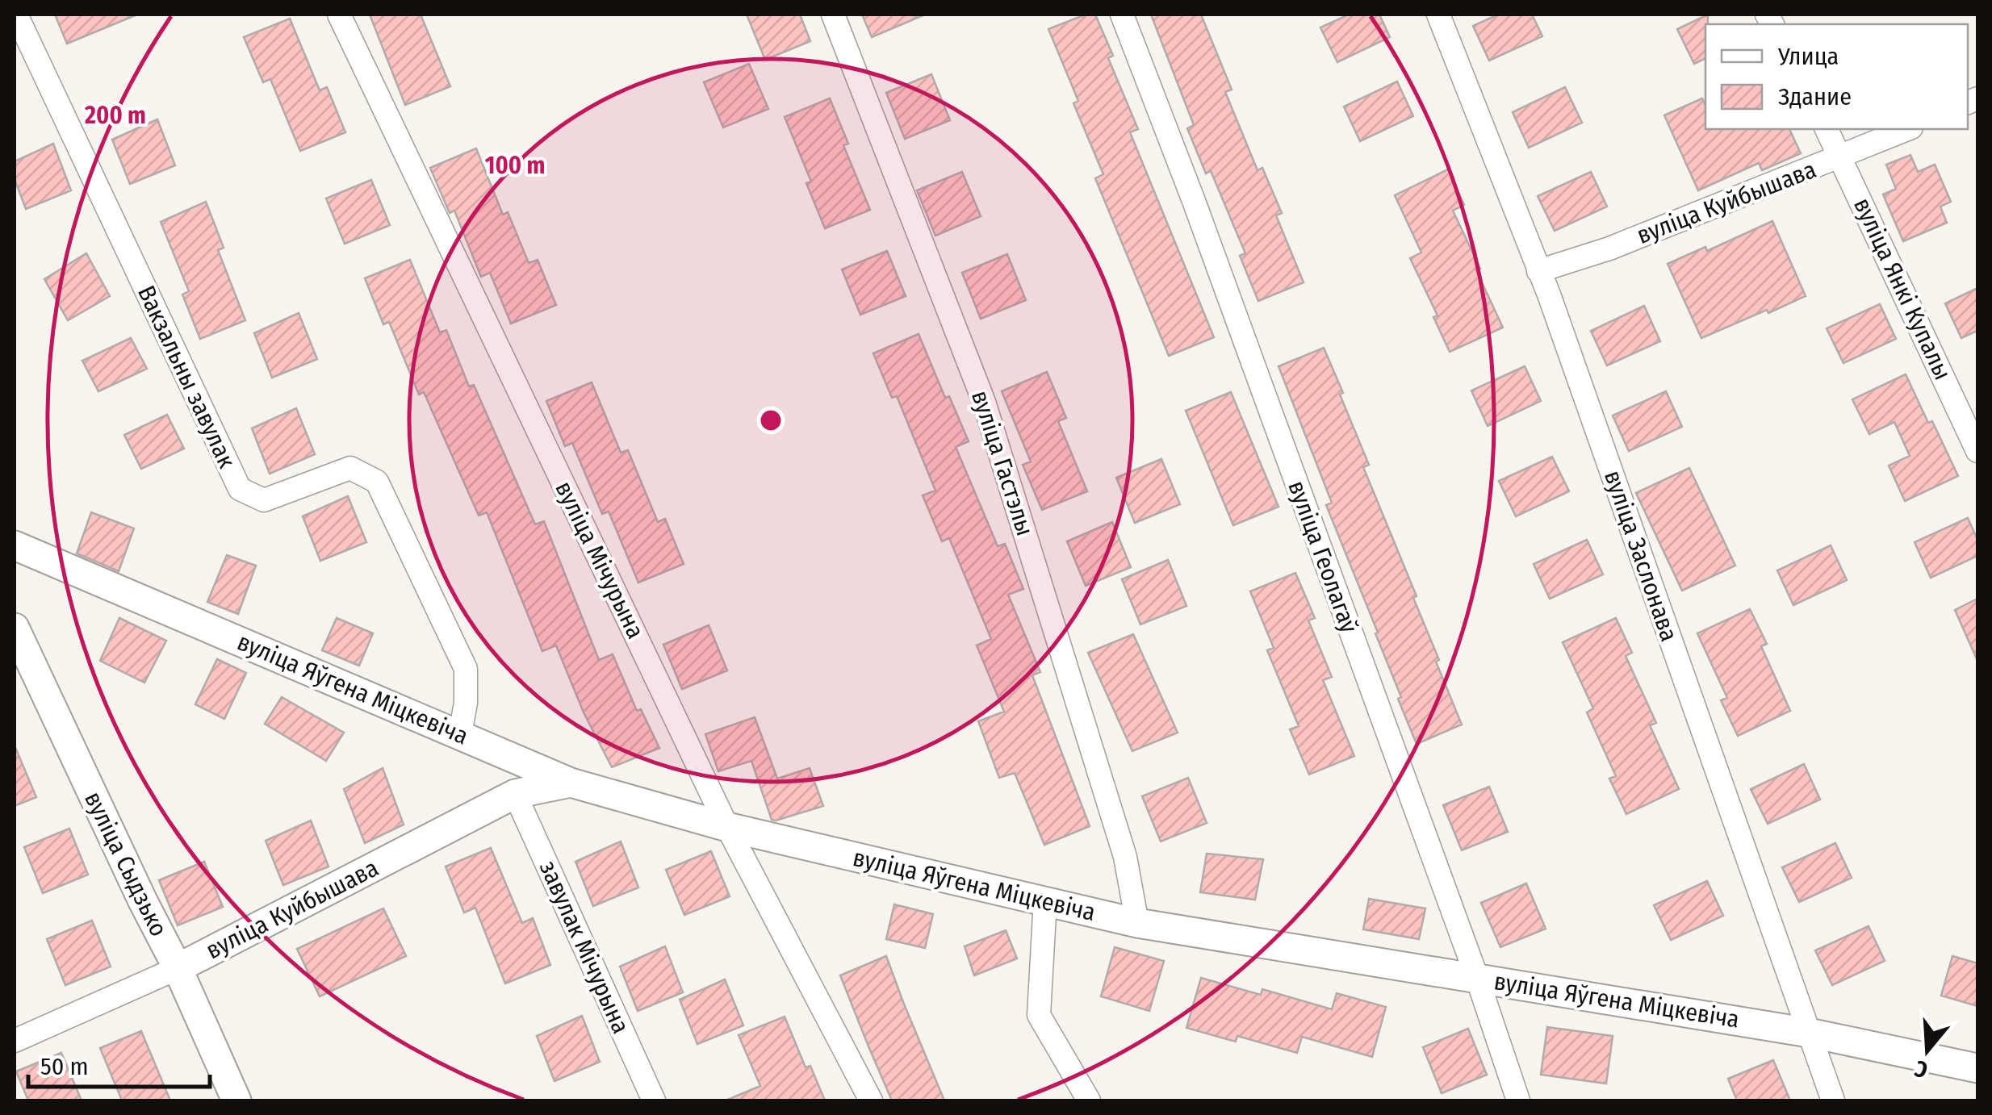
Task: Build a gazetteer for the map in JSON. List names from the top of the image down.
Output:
{
  "streets": {
    "street": [
      "вуліца Куйбышава",
      "вуліца Янкі Купалы",
      "Вакзальны завулак",
      "вуліца Гастэлы",
      "вуліца Заслонава",
      "вуліца Геолагаў",
      "вуліца Мічурына",
      "вуліца Яўгена Міцкевіча",
      "вуліца Сыдзько",
      "завулак Мічурына"
    ]
  },
  "crossings": [
    ["вуліца Куйбышава", "вуліца Янкі Купалы"],
    ["вуліца Куйбышава", "вуліца Заслонава"],
    ["вуліца Куйбышава", "вуліца Яўгена Міцкевіча"],
    ["вуліца Куйбышава", "вуліца Сыдзько"],
    ["вуліца Куйбышава", "завулак Мічурына"],
    ["Вакзальны завулак", "вуліца Яўгена Міцкевіча"],
    ["вуліца Гастэлы", "вуліца Яўгена Міцкевіча"],
    ["вуліца Заслонава", "вуліца Яўгена Міцкевіча"],
    ["вуліца Геолагаў", "вуліца Яўгена Міцкевіча"],
    ["вуліца Мічурына", "вуліца Яўгена Міцкевіча"]
  ],
  "legend": ["Улица", "Здание"],
  "scale_bar": "50 m",
  "north": "bottom",
  "rings": ["200 m", "100 m"]
}
